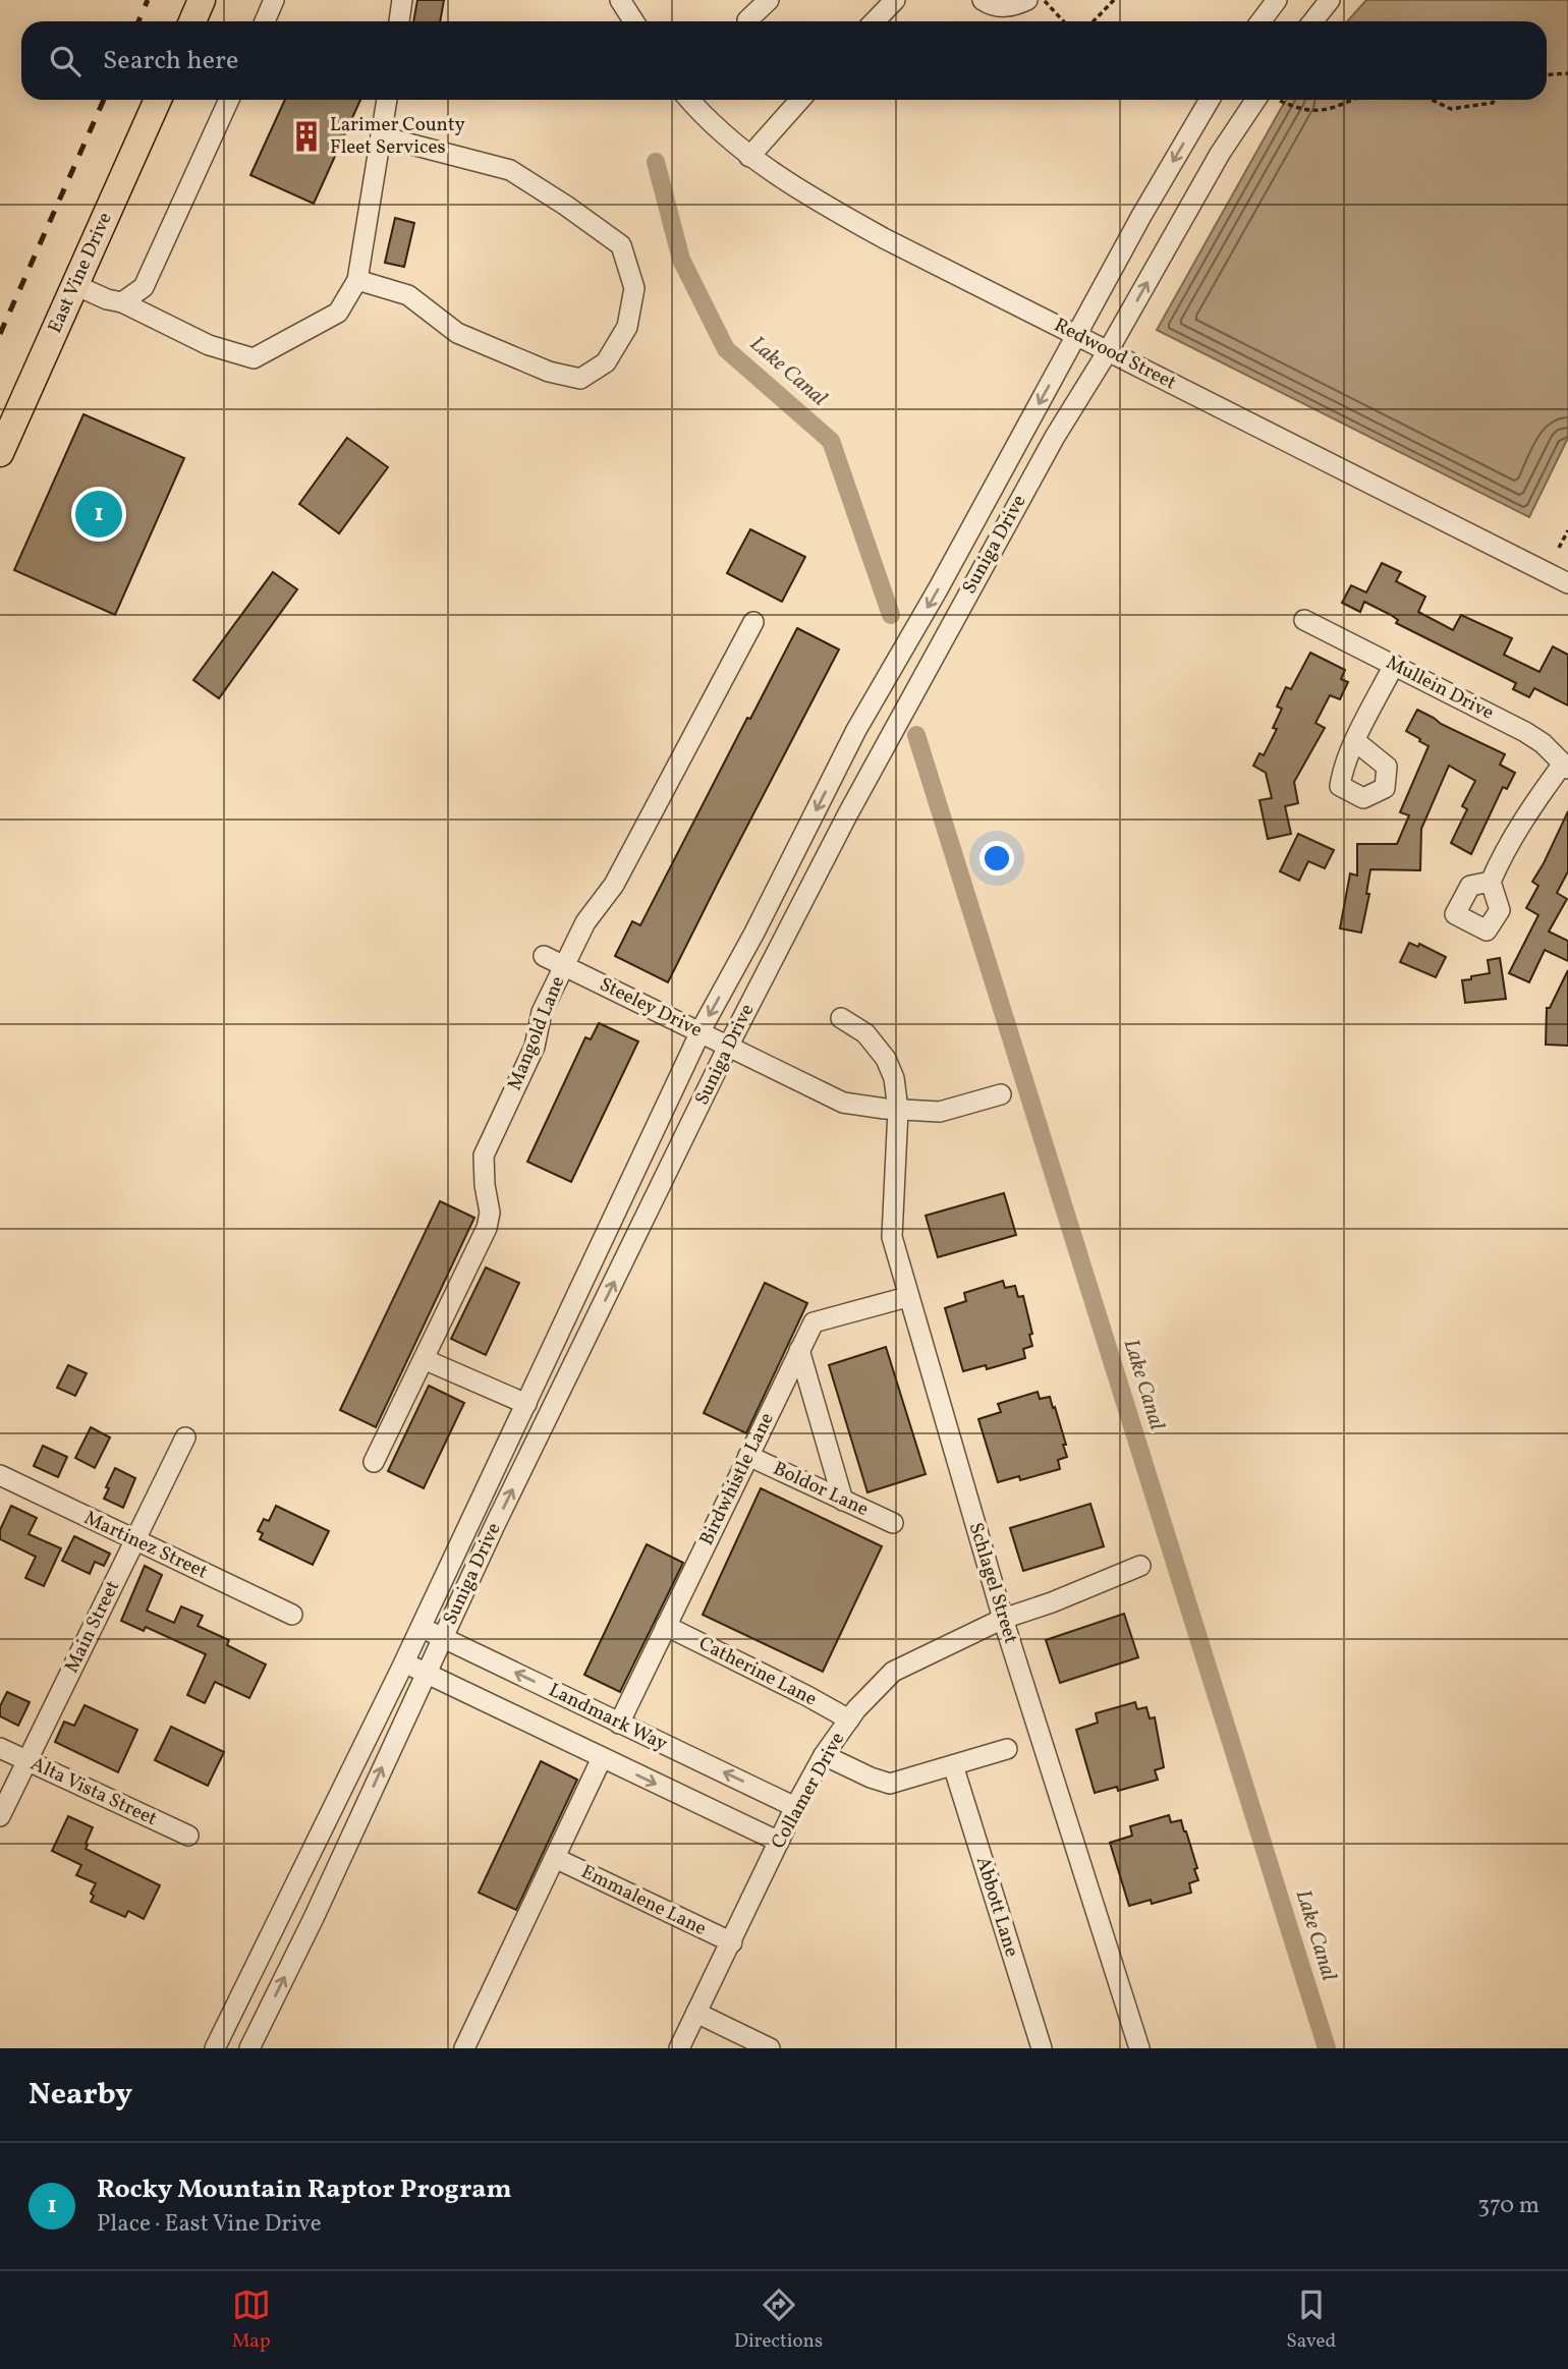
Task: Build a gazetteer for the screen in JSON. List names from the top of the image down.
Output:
{
  "streets": {
    "main road": ["East Vine Drive"],
    "street": [
      "Redwood Street",
      "Suniga Drive",
      "Mullein Drive",
      "Steeley Drive",
      "Mangold Lane",
      "Birdwhistle Lane",
      "Boldor Lane",
      "Martinez Street",
      "Schlagel Street",
      "Main Street",
      "Catherine Lane",
      "Landmark Way",
      "Collamer Drive",
      "Alta Vista Street",
      "Emmalene Lane",
      "Abbott Lane"
    ]
  },
  "crossings": [
    ["Redwood Street", "Suniga Drive"],
    ["Suniga Drive", "Steeley Drive"],
    ["Suniga Drive", "Landmark Way"],
    ["Steeley Drive", "Mangold Lane"],
    ["Steeley Drive", "Schlagel Street"],
    ["Birdwhistle Lane", "Boldor Lane"],
    ["Birdwhistle Lane", "Schlagel Street"],
    ["Birdwhistle Lane", "Catherine Lane"],
    ["Birdwhistle Lane", "Landmark Way"],
    ["Martinez Street", "Main Street"],
    ["Schlagel Street", "Collamer Drive"],
    ["Main Street", "Alta Vista Street"],
    ["Catherine Lane", "Collamer Drive"],
    ["Landmark Way", "Collamer Drive"],
    ["Collamer Drive", "Emmalene Lane"]
  ],
  "water": ["Lake Canal"],
  "places": {
    "building": ["Larimer County Fleet Services"]
  },
  "page": {
    "search": "Search here",
    "pins": "1",
    "heading": "Nearby",
    "list": [
      {
        "mark": "1",
        "name": "Rocky Mountain Raptor Program",
        "note": "Place · East Vine Drive",
        "value": "370 m"
      }
    ],
    "nav": ["Map", "Directions", "Saved"]
  }
}
